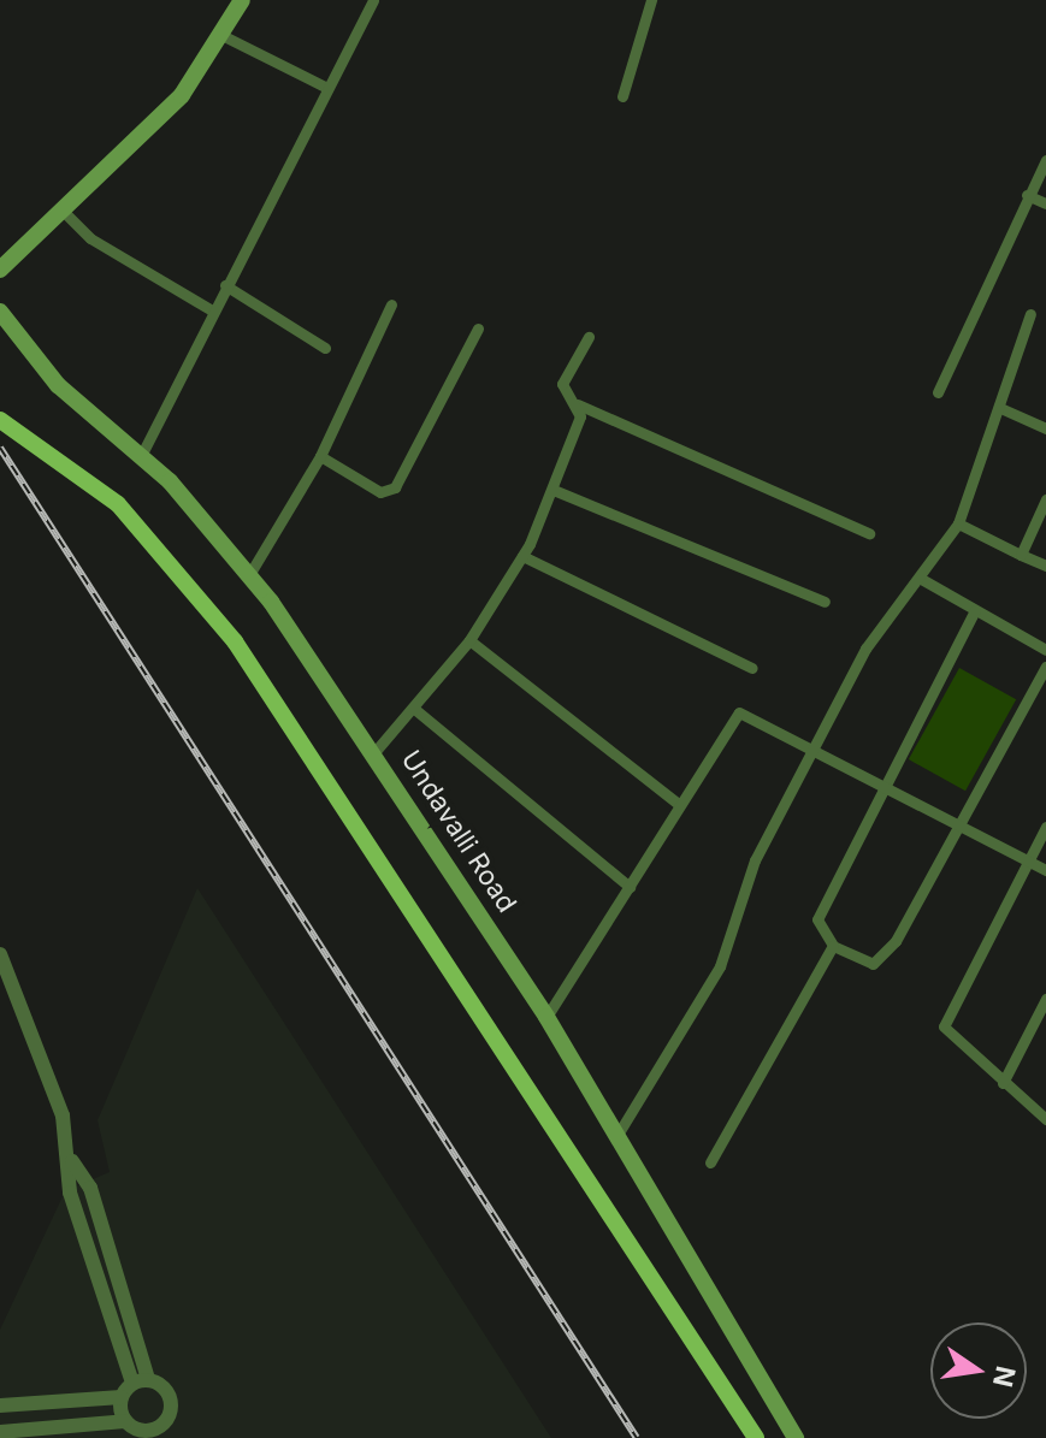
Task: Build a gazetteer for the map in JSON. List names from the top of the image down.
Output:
{
  "streets": {
    "main road": ["Undavalli Road"]
  },
  "north": "right"
}
